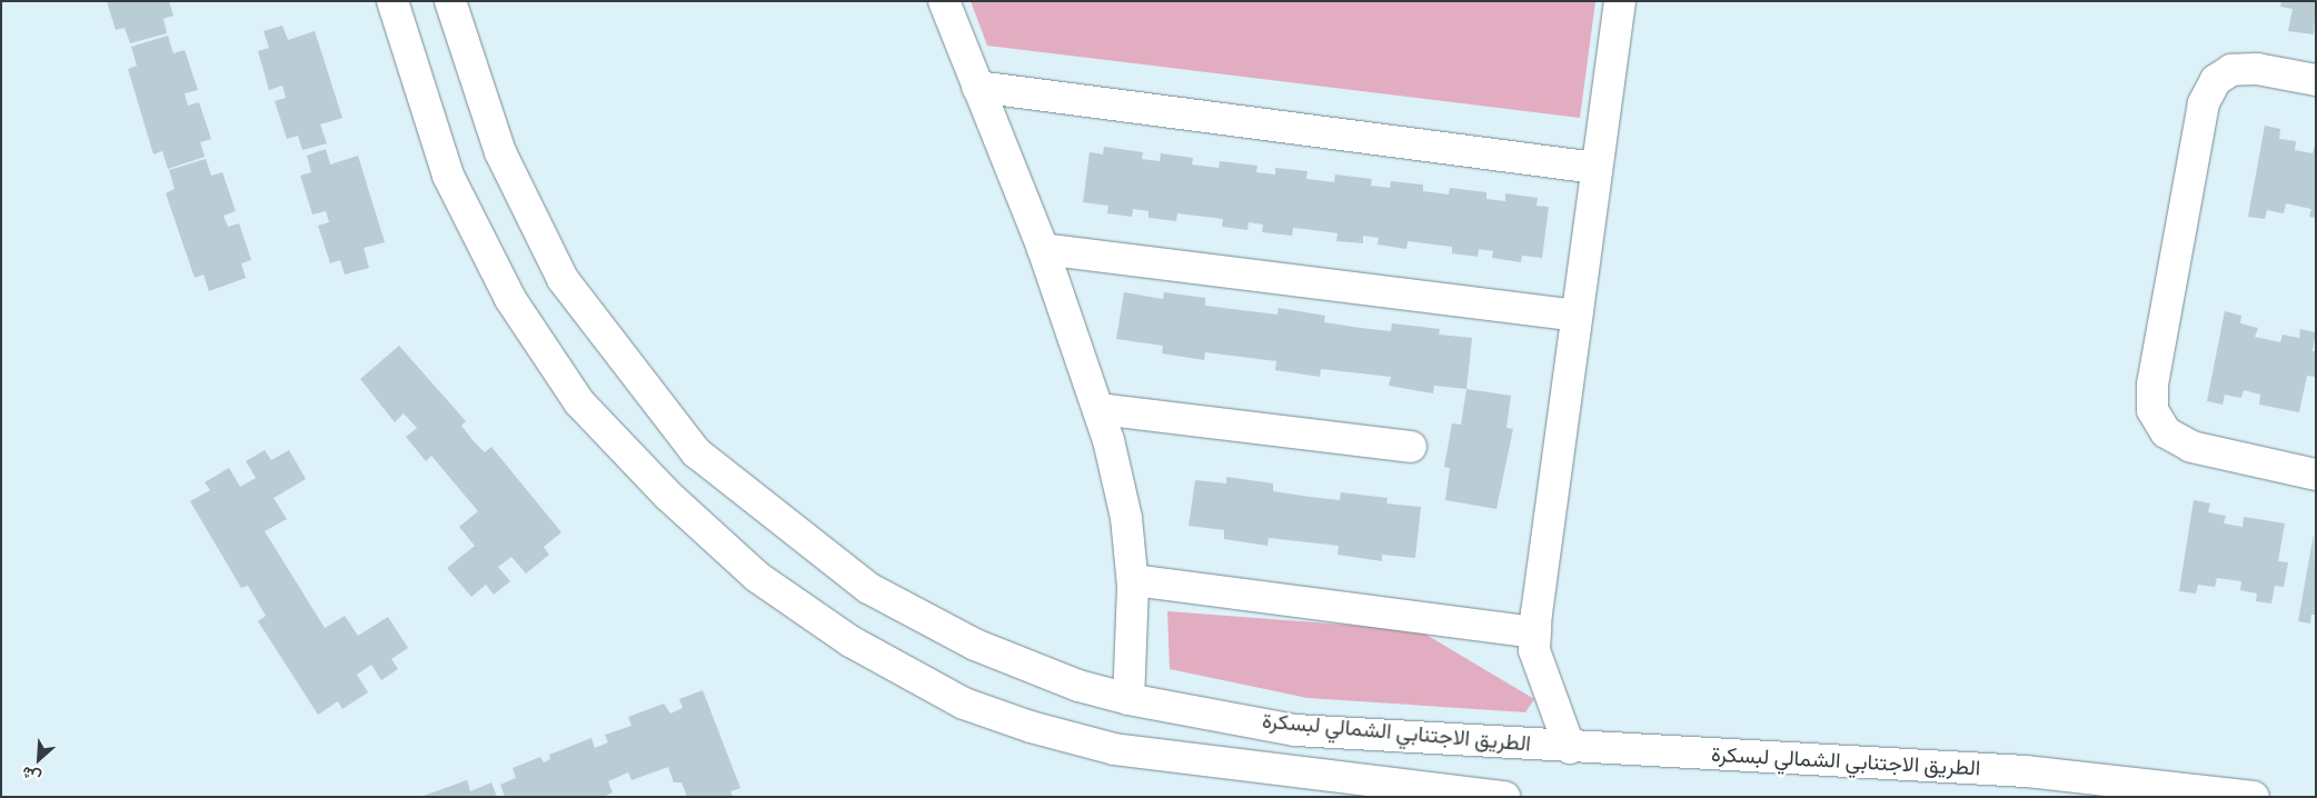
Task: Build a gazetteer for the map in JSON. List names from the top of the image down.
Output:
{
  "streets": {
    "main road": ["الطريق الاجتنابي الشمالي لبسكرة"]
  },
  "north": "bottom left"
}
